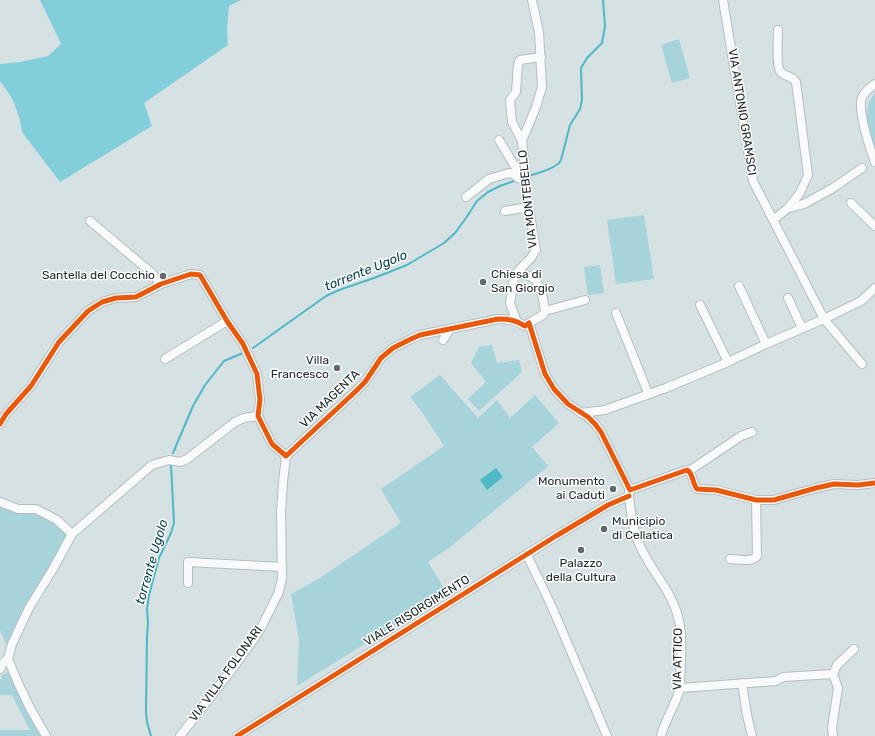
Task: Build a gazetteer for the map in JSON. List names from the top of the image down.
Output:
{
  "streets": {
    "street": [
      "VIA ANTONIO GRAMSCI",
      "VIA MONTEBELLO",
      "VIA MAGENTA",
      "VIALE RISORGIMENTO",
      "VIA ATTICO",
      "VIA VILLA FOLONARI"
    ]
  },
  "crossings": [
    ["VIA MONTEBELLO", "VIA MAGENTA"],
    ["VIA MAGENTA", "VIA VILLA FOLONARI"],
    ["VIALE RISORGIMENTO", "VIA ATTICO"]
  ],
  "water": ["torrente Ugolo"],
  "places": [
    "Santella del Cocchio",
    "Chiesa di San Giorgio",
    "Villa Francesco",
    "Monumento ai Caduti",
    "Municipio di Cellatica",
    "Palazzo della Cultura"
  ]
}
